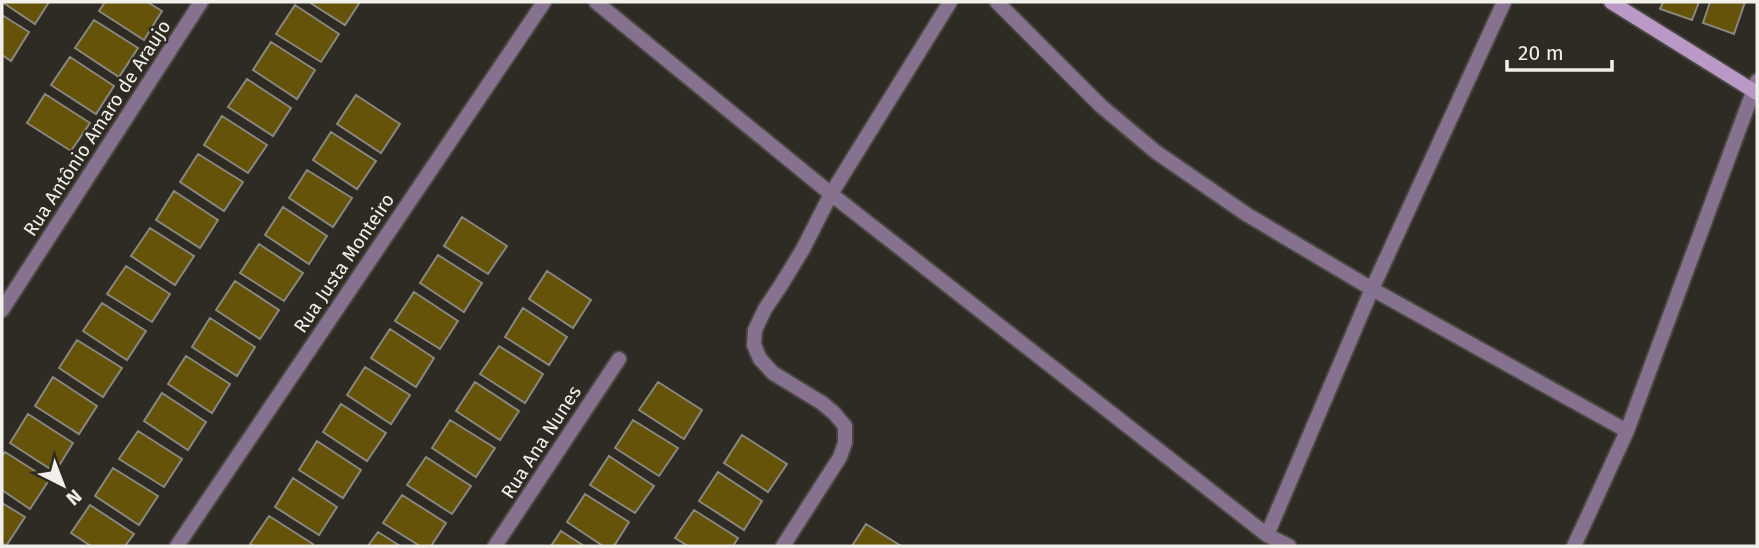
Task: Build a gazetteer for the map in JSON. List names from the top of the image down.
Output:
{
  "streets": {
    "street": ["Rua Antônio Amaro de Araujo", "Rua Justa Monteiro", "Rua Ana Nunes"]
  },
  "scale_bar": "20 m",
  "north": "bottom right"
}
